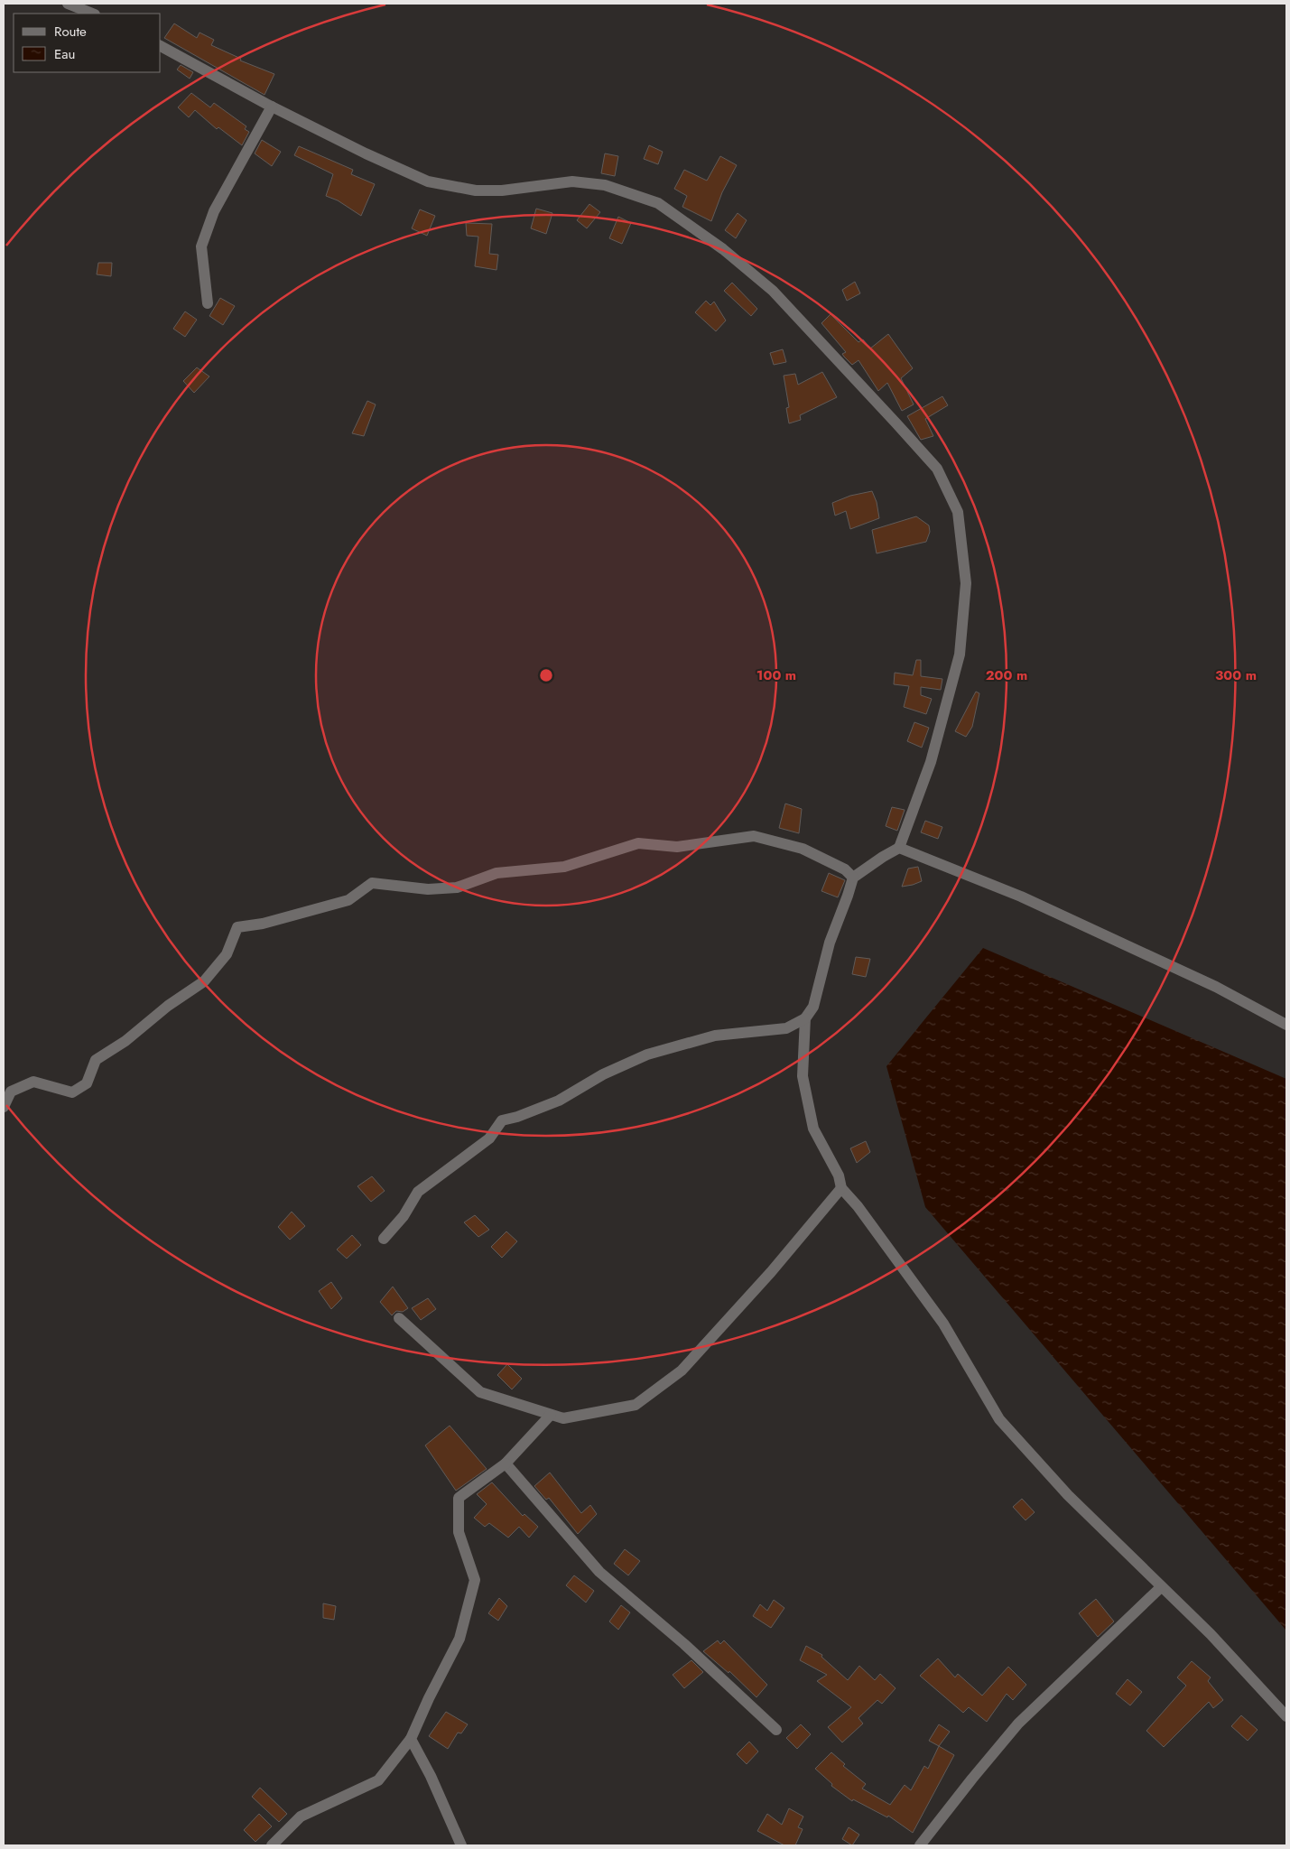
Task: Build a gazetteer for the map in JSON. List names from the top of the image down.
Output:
{
  "legend": ["Route", "Eau"],
  "rings": ["100 m", "200 m", "300 m"]
}
